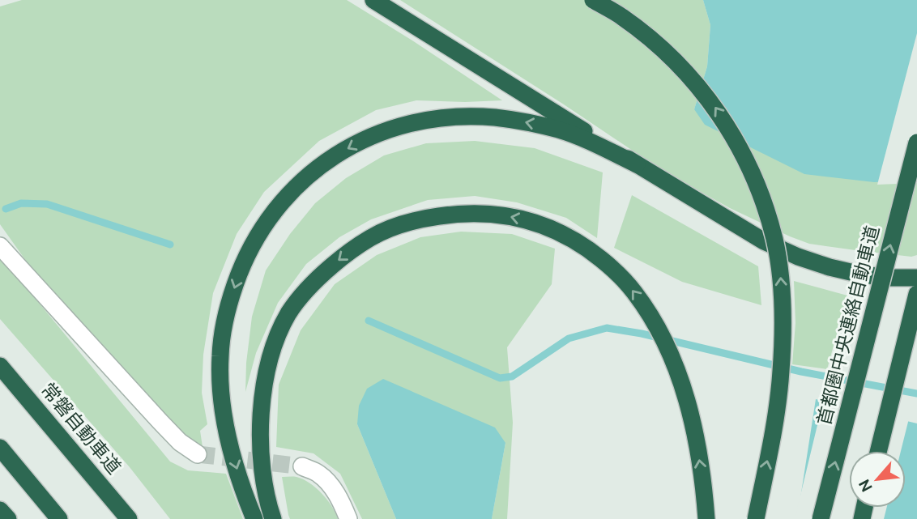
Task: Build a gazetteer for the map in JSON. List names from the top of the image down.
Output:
{
  "streets": {
    "highway": ["首都圏中央連絡自動車道", "常磐自動車道"]
  },
  "north": "bottom left"
}
